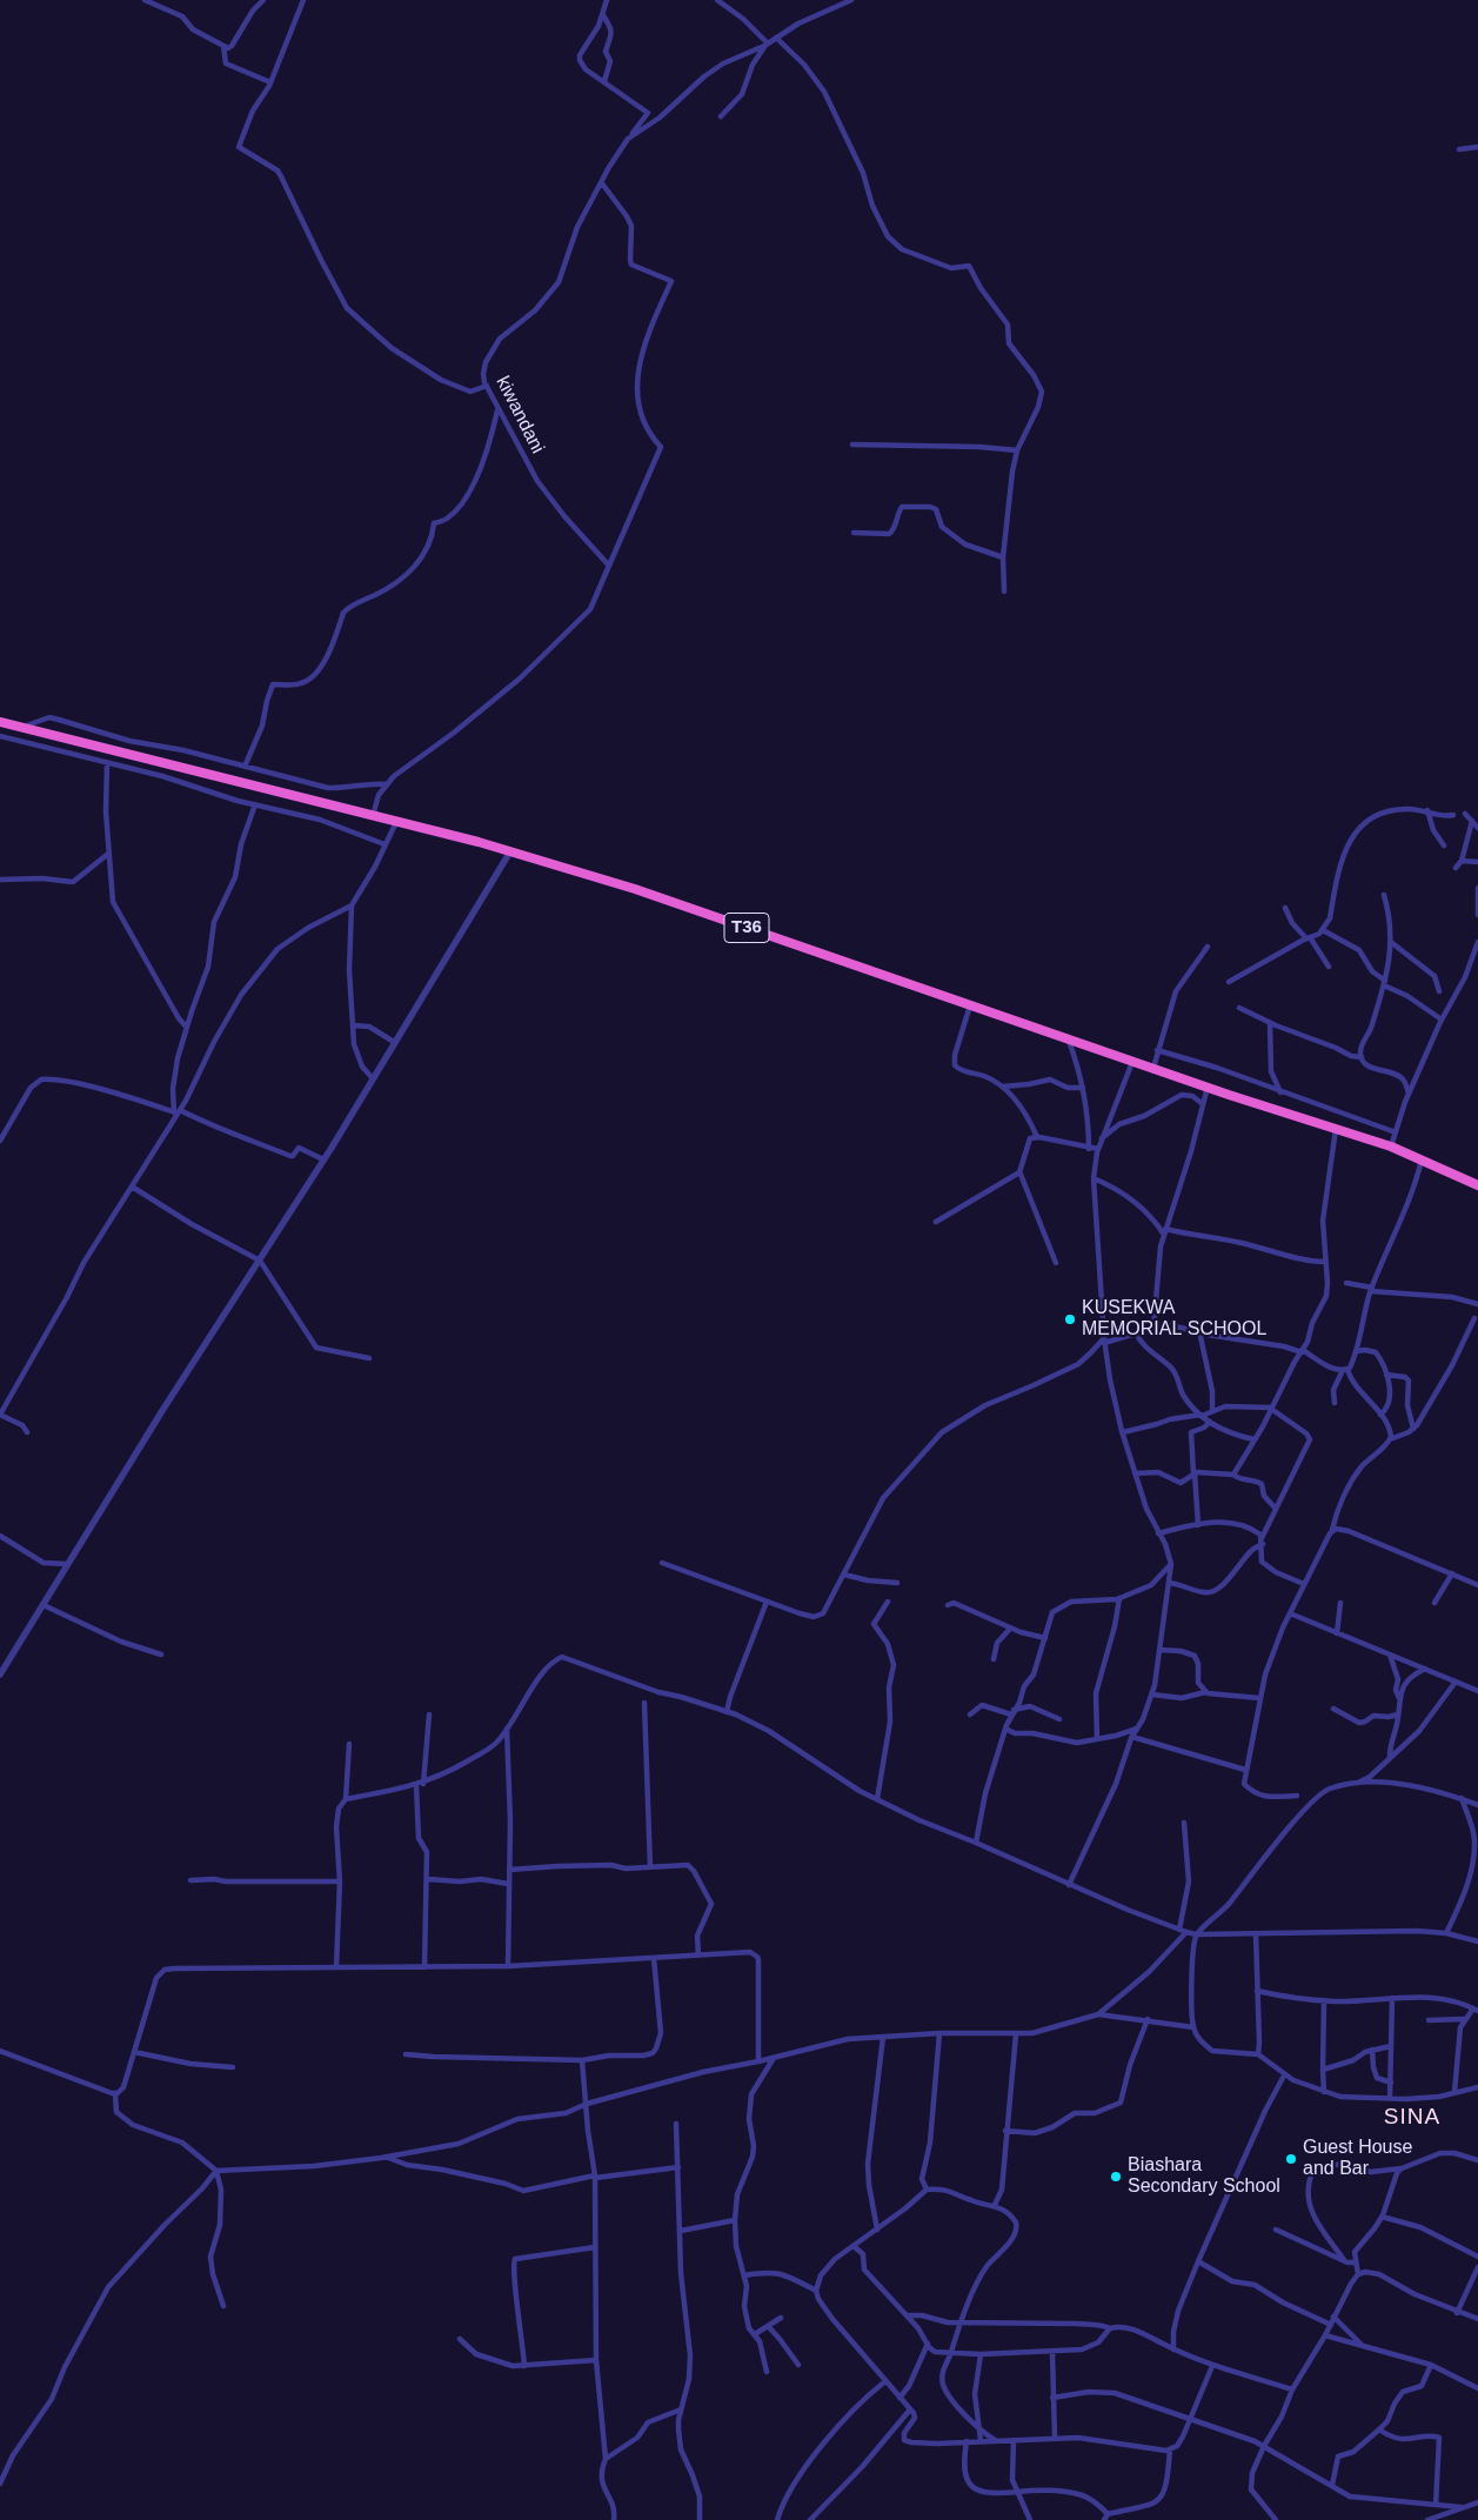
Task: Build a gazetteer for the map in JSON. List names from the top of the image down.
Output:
{
  "streets": {
    "highway": ["T36"],
    "street": ["kiwandani"]
  },
  "districts": ["SINA"],
  "places": ["KUSEKWA MEMORIAL SCHOOL", "Guest House and Bar", "Biashara Secondary School"]
}
